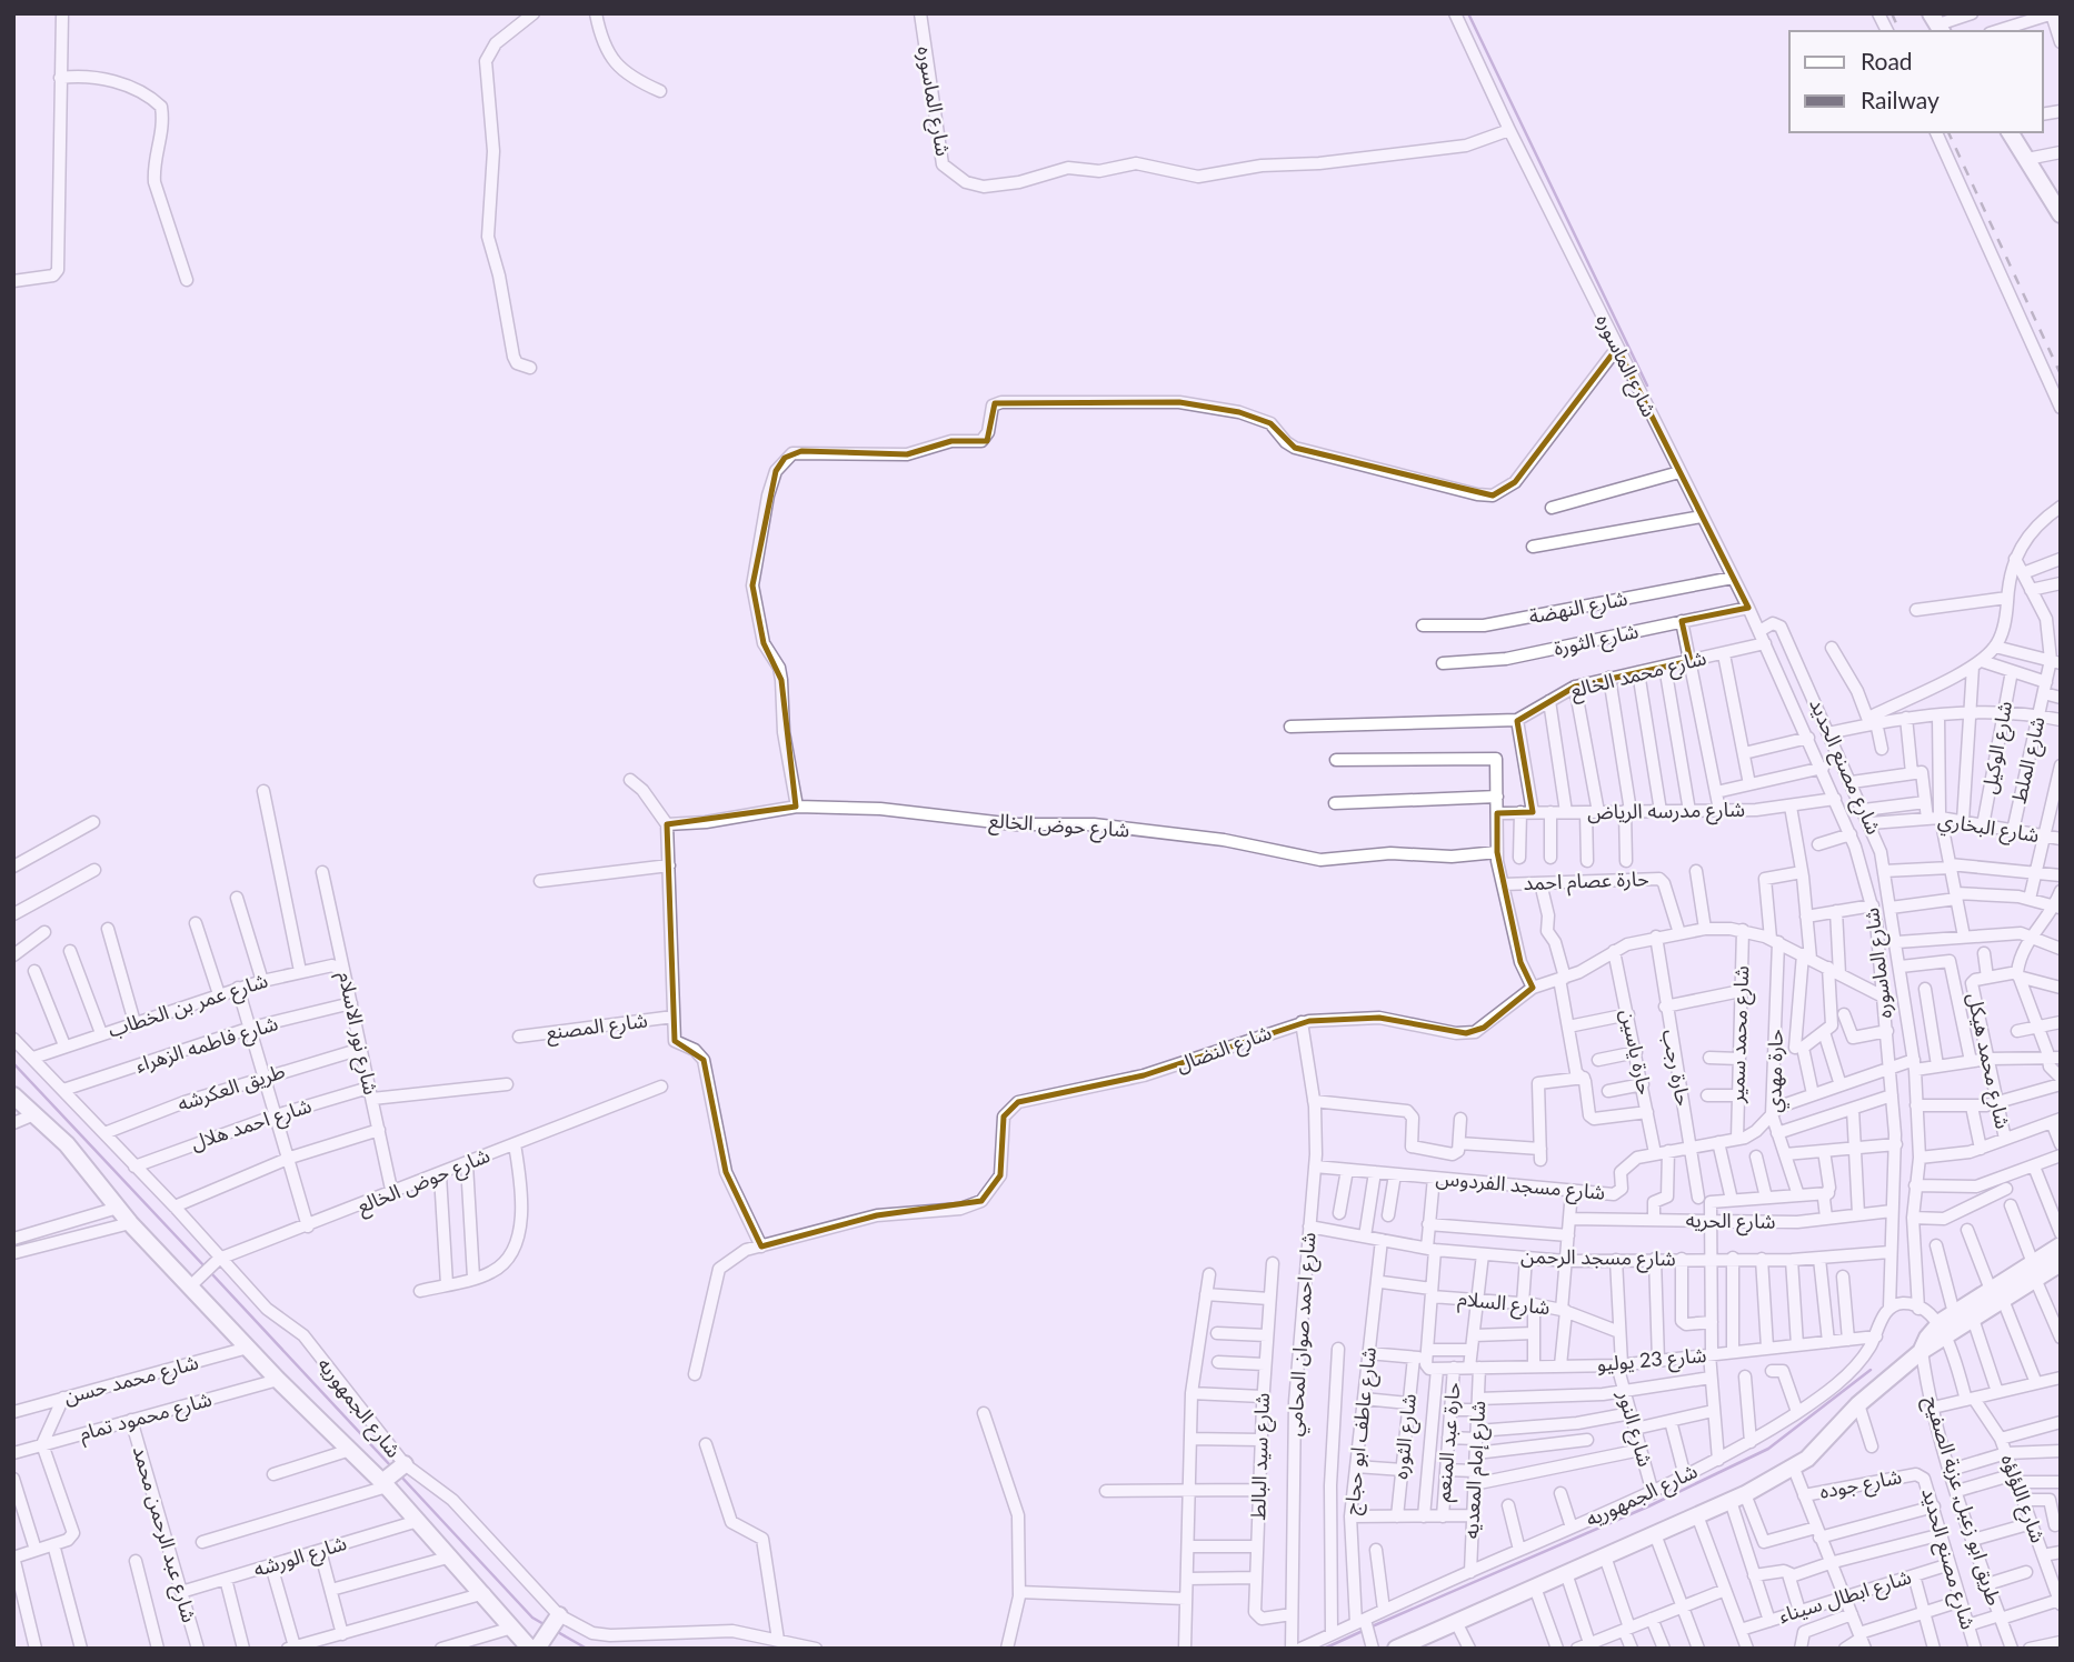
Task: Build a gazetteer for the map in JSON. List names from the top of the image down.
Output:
{
  "streets": {
    "main road": ["شارع الجمهوريه"],
    "street": [
      "شارع الماسوره",
      "شارع النهضة",
      "شارع الثورة",
      "شارع محمد الخالع",
      "شارع الوكيل",
      "شارع الملط",
      "شارع مصنع الحديد",
      "شارع مدرسه الرياض",
      "شارع حوض الخالع",
      "شارع البخاري",
      "حارة عصام احمد",
      "شارع عمر بن الخطاب",
      "شارع المصنع",
      "شارع نور الاسلام",
      "شارع محمد سمير",
      "شارع فاطمه الزهراء",
      "شارع النضال",
      "حارة ياسين",
      "شارع محمد هيكل",
      "حارة رجب",
      "حارة مهدي",
      "طريق العكرشه",
      "شارع احمد هلال",
      "شارع مسجد الفردوس",
      "شارع الحريه",
      "شارع مسجد الرحمن",
      "شارع السلام",
      "شارع احمد صوان المحامي",
      "شارع 23 يوليو",
      "شارع محمد حسن",
      "شارع محمود تمام",
      "شارع النور",
      "شارع عاطف ابو حجاج",
      "شارع الثوره",
      "حارة عبد المنعم",
      "شارع سيد البالط",
      "شارع إمام المعديه",
      "شارع جوده",
      "شارع اللؤلؤه",
      "طريق ابو زعبل, عزبة الصفيح",
      "شارع عبد الرحمن محمد",
      "شارع الورشه",
      "شارع ابطال سيناء"
    ]
  },
  "crossings": [
    ["شارع الماسوره", "شارع النهضة"],
    ["شارع الماسوره", "شارع الثورة"],
    ["شارع الماسوره", "شارع محمد الخالع"],
    ["شارع الماسوره", "شارع مصنع الحديد"],
    ["شارع الماسوره", "شارع مدرسه الرياض"],
    ["شارع الماسوره", "شارع النضال"],
    ["شارع الماسوره", "شارع مسجد الفردوس"],
    ["شارع الماسوره", "شارع الحريه"],
    ["شارع الماسوره", "شارع مسجد الرحمن"],
    ["شارع الماسوره", "شارع الجمهوريه"],
    ["شارع الوكيل", "شارع البخاري"],
    ["شارع الملط", "شارع البخاري"],
    ["شارع مصنع الحديد", "شارع البخاري"],
    ["شارع مصنع الحديد", "شارع مسجد الفردوس"],
    ["شارع مصنع الحديد", "شارع جوده"],
    ["شارع مصنع الحديد", "شارع ابطال سيناء"],
    ["شارع حوض الخالع", "شارع نور الاسلام"],
    ["شارع حوض الخالع", "شارع الجمهوريه"],
    ["حارة عصام احمد", "شارع النضال"],
    ["شارع عمر بن الخطاب", "شارع نور الاسلام"],
    ["شارع عمر بن الخطاب", "شارع الجمهوريه"],
    ["شارع نور الاسلام", "شارع فاطمه الزهراء"],
    ["شارع نور الاسلام", "طريق العكرشه"],
    ["شارع نور الاسلام", "شارع احمد هلال"],
    ["شارع محمد سمير", "شارع النضال"],
    ["شارع محمد سمير", "شارع مسجد الفردوس"],
    ["شارع فاطمه الزهراء", "شارع الجمهوريه"],
    ["شارع النضال", "حارة ياسين"],
    ["شارع النضال", "حارة رجب"],
    ["شارع النضال", "حارة مهدي"],
    ["شارع النضال", "شارع احمد صوان المحامي"],
    ["حارة ياسين", "شارع مسجد الفردوس"],
    ["شارع محمد هيكل", "شارع مسجد الفردوس"],
    ["حارة رجب", "شارع مسجد الفردوس"],
    ["حارة مهدي", "شارع مسجد الفردوس"],
    ["طريق العكرشه", "شارع الجمهوريه"],
    ["شارع احمد هلال", "شارع الجمهوريه"],
    ["شارع مسجد الفردوس", "شارع احمد صوان المحامي"],
    ["شارع مسجد الرحمن", "شارع احمد صوان المحامي"],
    ["شارع مسجد الرحمن", "شارع النور"],
    ["شارع مسجد الرحمن", "شارع عاطف ابو حجاج"],
    ["شارع مسجد الرحمن", "شارع إمام المعديه"],
    ["شارع السلام", "شارع النور"],
    ["شارع السلام", "شارع إمام المعديه"],
    ["شارع احمد صوان المحامي", "شارع سيد البالط"],
    ["شارع 23 يوليو", "شارع الجمهوريه"],
    ["شارع 23 يوليو", "شارع النور"],
    ["شارع 23 يوليو", "حارة عبد المنعم"],
    ["شارع 23 يوليو", "شارع إمام المعديه"],
    ["شارع محمد حسن", "شارع الجمهوريه"],
    ["شارع الجمهوريه", "شارع محمود تمام"],
    ["شارع الجمهوريه", "شارع النور"],
    ["شارع الجمهوريه", "شارع عاطف ابو حجاج"],
    ["شارع الجمهوريه", "شارع إمام المعديه"],
    ["شارع الجمهوريه", "شارع اللؤلؤه"],
    ["شارع الجمهوريه", "طريق ابو زعبل, عزبة الصفيح"],
    ["شارع الجمهوريه", "شارع الورشه"],
    ["شارع محمود تمام", "شارع عبد الرحمن محمد"],
    ["شارع عبد الرحمن محمد", "شارع الورشه"]
  ],
  "legend": ["Road", "Railway"]
}
